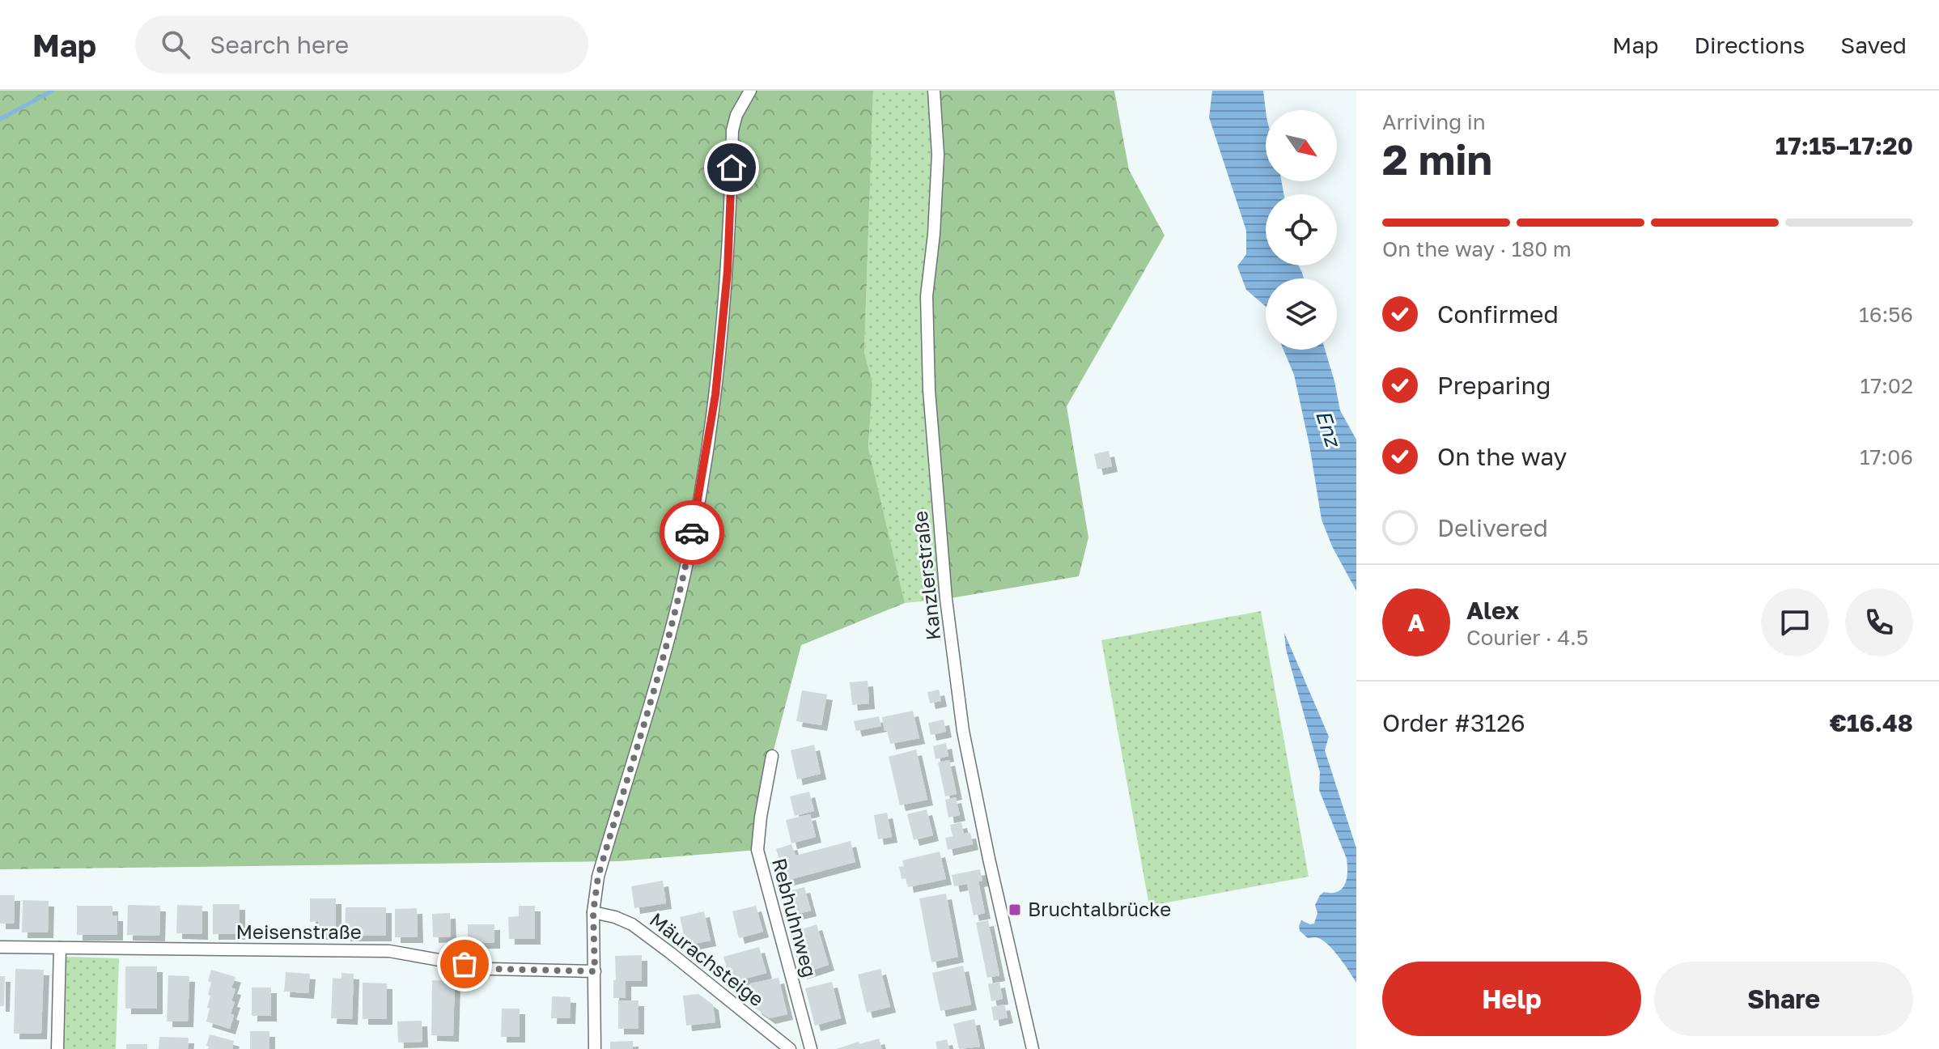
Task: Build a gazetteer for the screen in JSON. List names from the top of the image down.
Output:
{
  "streets": {
    "street": [
      "Kanzlerstraße",
      "Rebhuhnweg",
      "Meisenstraße",
      "Mäurachsteige"
    ]
  },
  "water": ["Enz"],
  "places": {
    "transit": ["Bruchtalbrücke"]
  },
  "north": "bottom right",
  "page": {
    "header": "Map",
    "search": "Search here",
    "nav": ["Map", "Directions", "Saved"],
    "heading": ["2 min", "Arriving in", "17:15–17:20"],
    "panel": [
      "Alex",
      "Courier · 4.5",
      "Order #3126",
      "€16.48"
    ],
    "bar": "On the way · 180 m",
    "list": [
      ["Confirmed", "16:56"],
      ["Preparing", "17:02"],
      ["On the way", "17:06"],
      "Delivered"
    ],
    "round": "A",
    "buttons": ["Help", "Share"]
  }
}
